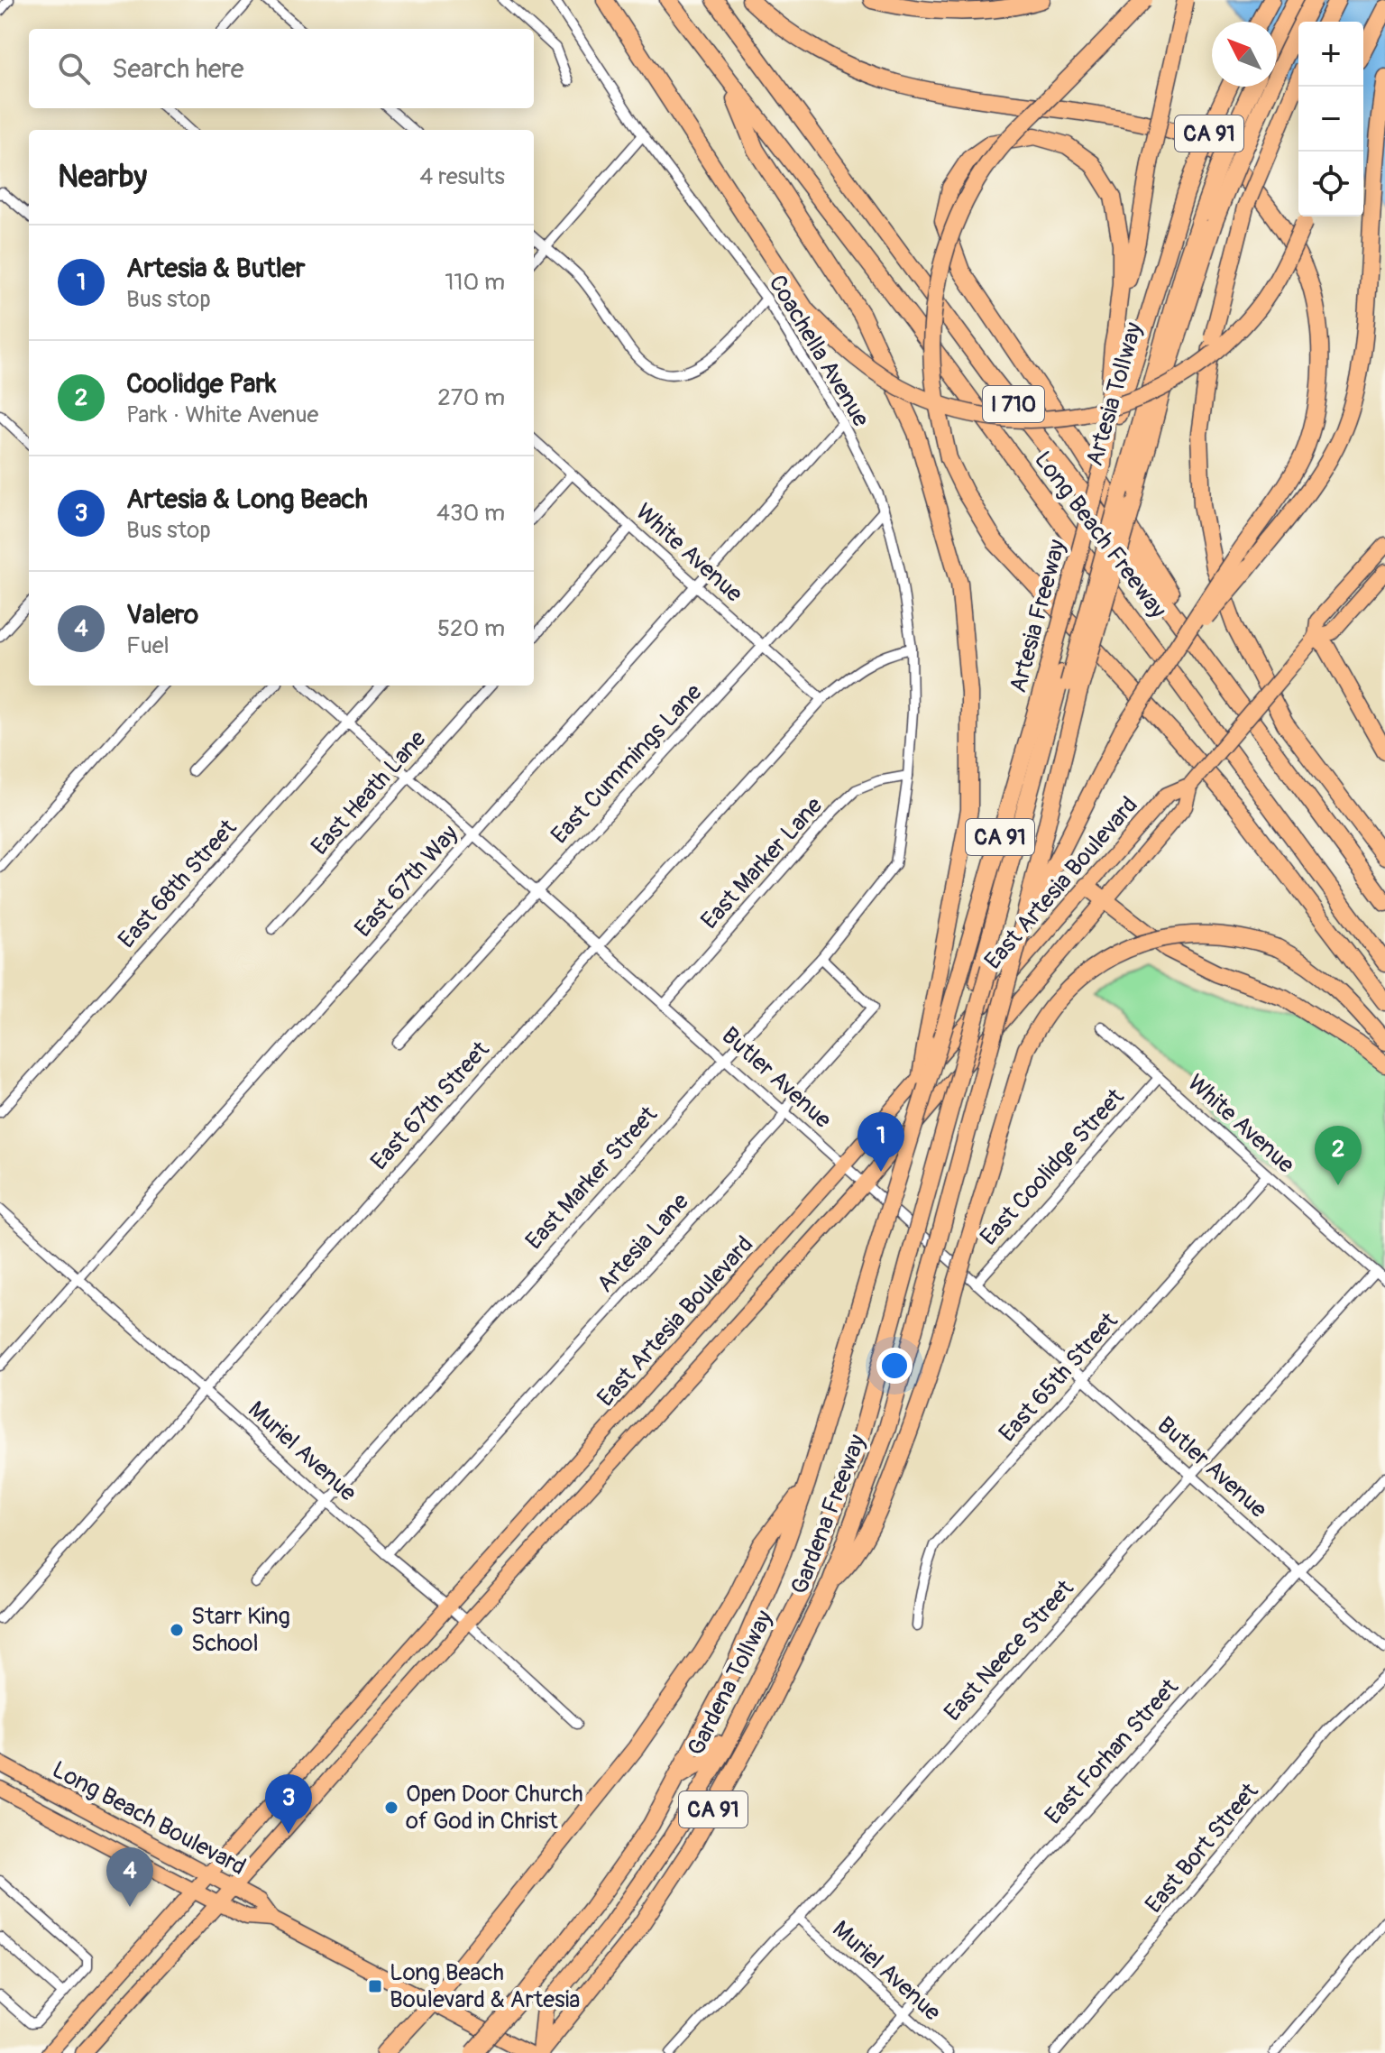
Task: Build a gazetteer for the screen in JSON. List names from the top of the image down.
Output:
{
  "streets": {
    "highway": [
      "CA 91",
      "Artesia Tollway",
      "I 710",
      "Long Beach Freeway",
      "Artesia Freeway",
      "Gardena Freeway",
      "Gardena Tollway"
    ],
    "main road": ["East Artesia Boulevard", "Long Beach Boulevard"],
    "street": [
      "Coachella Avenue",
      "White Avenue",
      "East Cummings Lane",
      "East Heath Lane",
      "East Marker Lane",
      "East 67th Way",
      "East 68th Street",
      "Butler Avenue",
      "East 67th Street",
      "East Coolidge Street",
      "East Marker Street",
      "Artesia Lane",
      "East 65th Street",
      "Muriel Avenue",
      "East Neece Street",
      "East Forhan Street",
      "East Bort Street"
    ]
  },
  "crossings": [
    ["Coachella Avenue", "East Cummings Lane"],
    ["Coachella Avenue", "East Marker Lane"],
    ["Coachella Avenue", "East 67th Way"],
    ["Coachella Avenue", "East 67th Street"],
    ["Coachella Avenue", "East Marker Street"],
    ["Artesia Tollway", "Artesia Freeway"],
    ["Artesia Tollway", "Gardena Tollway"],
    ["White Avenue", "East Cummings Lane"],
    ["White Avenue", "East 67th Way"],
    ["White Avenue", "East 67th Street"],
    ["White Avenue", "East Coolidge Street"],
    ["White Avenue", "East 65th Street"],
    ["White Avenue", "East Neece Street"],
    ["Artesia Freeway", "Gardena Freeway"],
    ["East Cummings Lane", "Butler Avenue"],
    ["East Heath Lane", "Butler Avenue"],
    ["East Marker Lane", "Butler Avenue"],
    ["East Marker Lane", "East Marker Street"],
    ["East 67th Way", "Butler Avenue"],
    ["East 67th Way", "Muriel Avenue"],
    ["East Artesia Boulevard", "Butler Avenue"],
    ["East Artesia Boulevard", "Muriel Avenue"],
    ["East Artesia Boulevard", "Long Beach Boulevard"],
    ["East 68th Street", "Butler Avenue"],
    ["Butler Avenue", "East 67th Street"],
    ["Butler Avenue", "East Coolidge Street"],
    ["Butler Avenue", "East Marker Street"],
    ["Butler Avenue", "Artesia Lane"],
    ["Butler Avenue", "East 65th Street"],
    ["Butler Avenue", "East Neece Street"],
    ["Butler Avenue", "East Forhan Street"],
    ["East 67th Street", "Muriel Avenue"],
    ["East Marker Street", "Artesia Lane"],
    ["East Marker Street", "Muriel Avenue"],
    ["Artesia Lane", "Muriel Avenue"],
    ["Muriel Avenue", "East Neece Street"],
    ["Muriel Avenue", "East Forhan Street"],
    ["Gardena Freeway", "Gardena Tollway"],
    ["Gardena Freeway", "Long Beach Boulevard"],
    ["Gardena Tollway", "Long Beach Boulevard"]
  ],
  "places": {
    "other": ["Starr King School", "Open Door Church of God in Christ"],
    "transit": ["Long Beach Boulevard & Artesia"]
  },
  "north": "top left",
  "page": {
    "map_buttons": ["+", "−"],
    "search": "Search here",
    "heading": ["Nearby", "4 results"],
    "list": [
      {
        "mark": "1",
        "name": "Artesia & Butler",
        "note": "Bus stop",
        "value": "110 m"
      },
      {
        "mark": "2",
        "name": "Coolidge Park",
        "note": "Park · White Avenue",
        "value": "270 m"
      },
      {
        "mark": "3",
        "name": "Artesia & Long Beach",
        "note": "Bus stop",
        "value": "430 m"
      },
      {
        "mark": "4",
        "name": "Valero",
        "note": "Fuel",
        "value": "520 m"
      }
    ],
    "pins": [
      "1",
      "2",
      "3",
      "4"
    ]
  }
}
